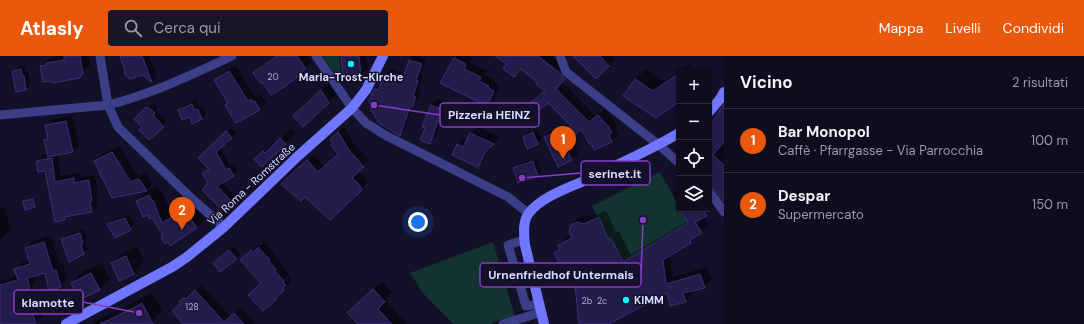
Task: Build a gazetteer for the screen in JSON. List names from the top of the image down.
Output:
{
  "streets": {
    "street": ["Via Roma - Romstraße"]
  },
  "places": [
    "Maria-Trost-Kirche",
    "Pizzeria HEINZ",
    "serinet.it",
    "Urnenfriedhof Untermais",
    "KIMM",
    "klamotte"
  ],
  "house_numbers": [
    "20",
    "2b",
    "2c",
    "128"
  ],
  "page": {
    "header": "Atlasly",
    "search": "Cerca qui",
    "nav": ["Mappa", "Livelli", "Condividi"],
    "heading": ["Vicino", "2 risultati"],
    "map_buttons": ["+", "−"],
    "list": [
      {
        "mark": "1",
        "name": "Bar Monopol",
        "note": "Caffè · Pfarrgasse - Via Parrocchia",
        "value": "100 m"
      },
      {
        "mark": "2",
        "name": "Despar",
        "note": "Supermercato",
        "value": "150 m"
      }
    ],
    "pins": ["1", "2"]
  }
}
